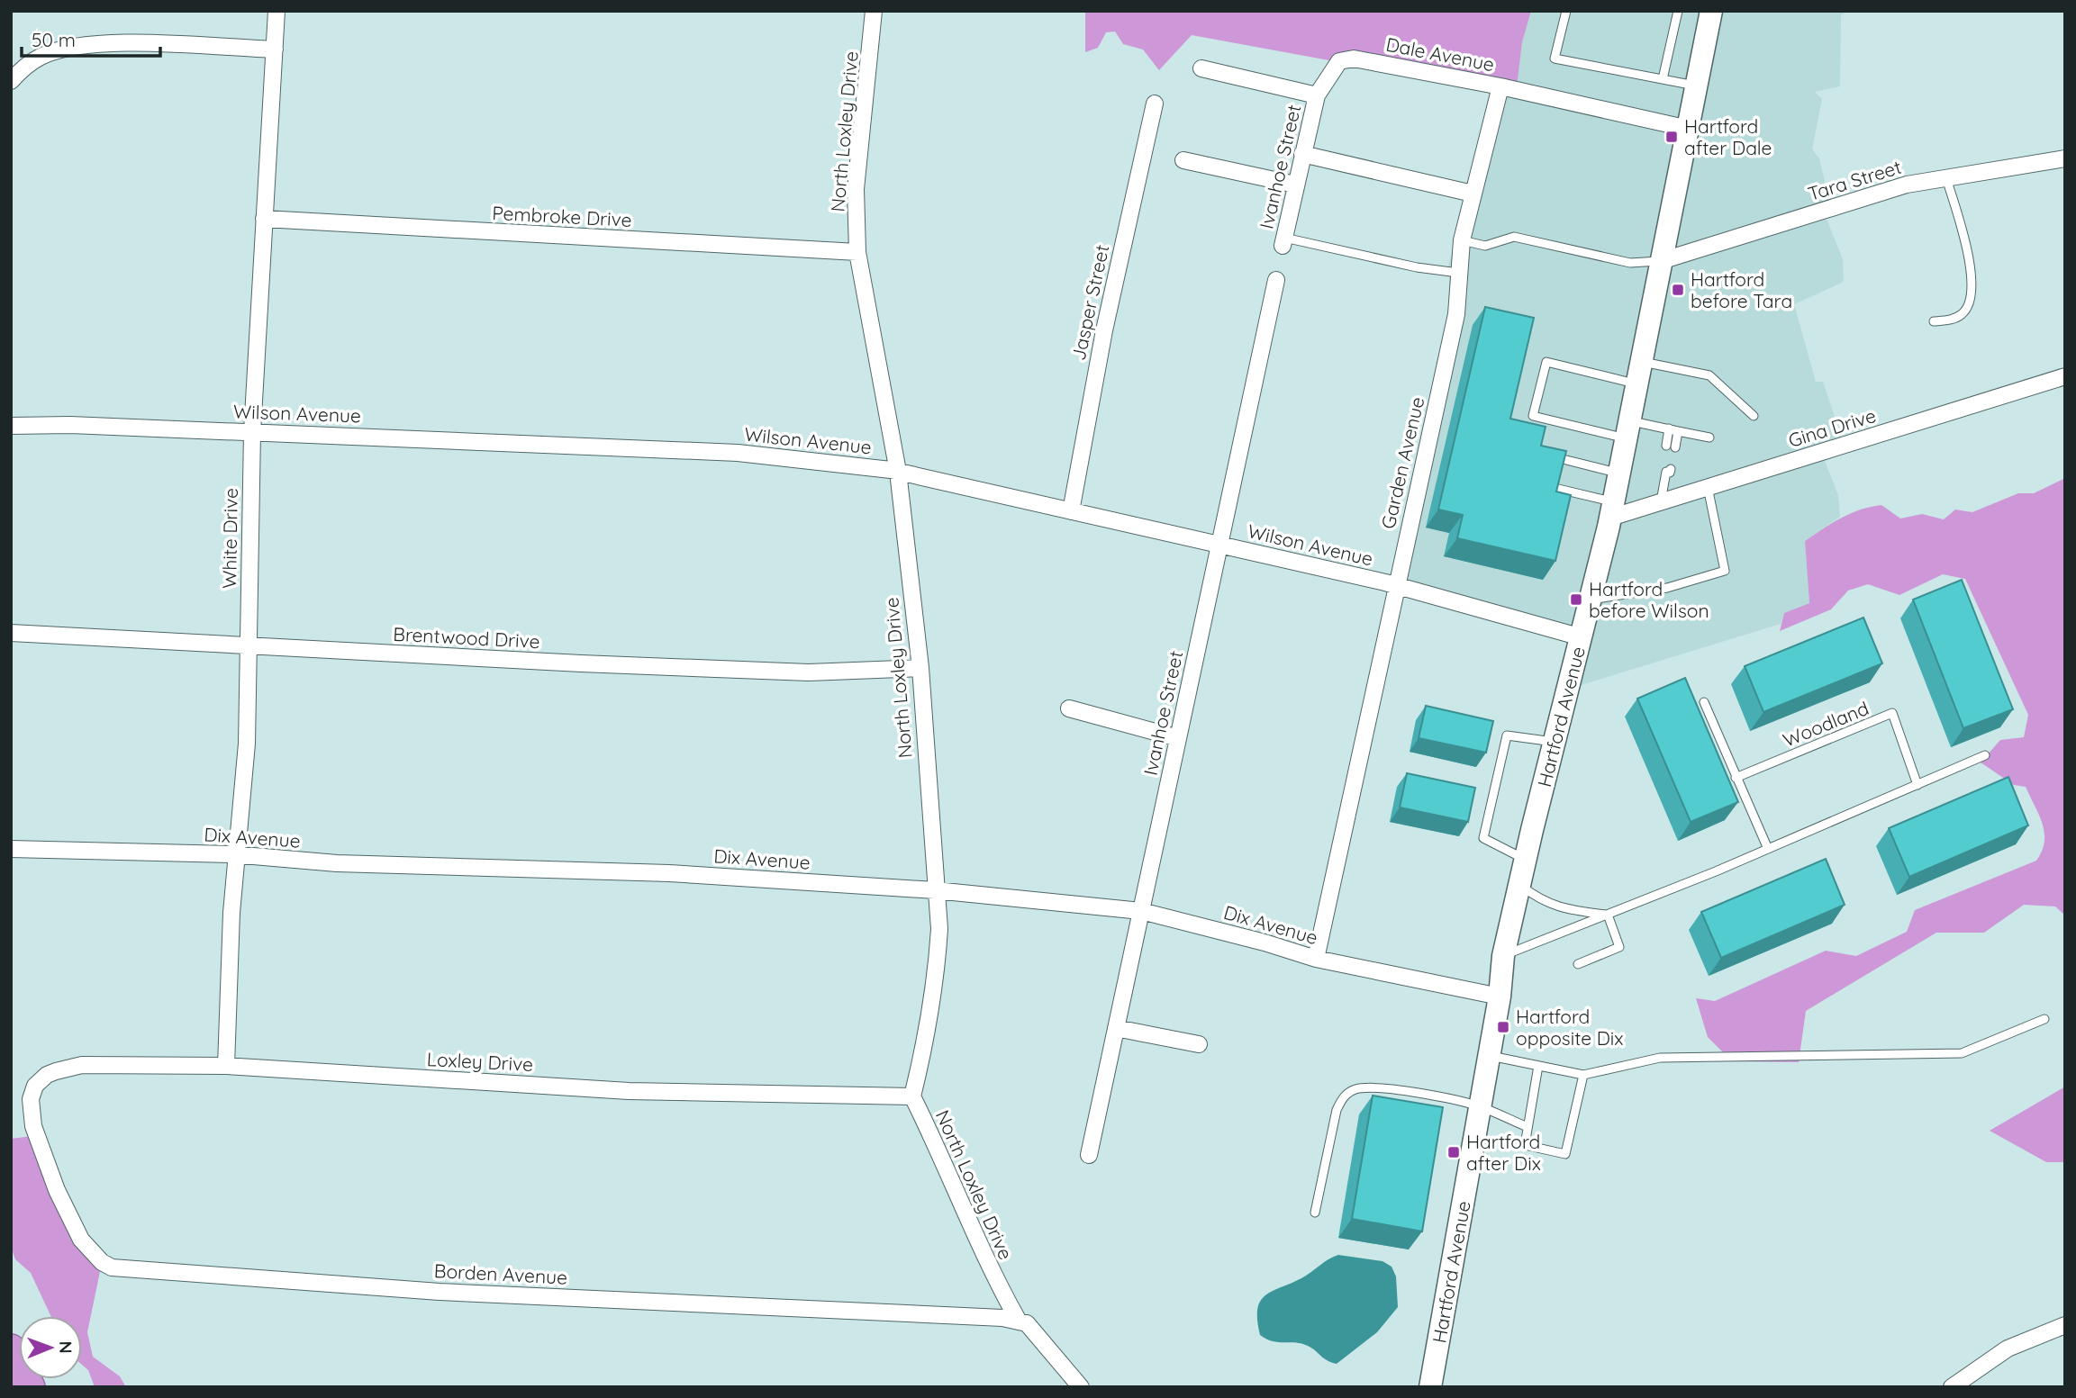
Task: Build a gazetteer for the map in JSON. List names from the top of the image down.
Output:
{
  "streets": {
    "main road": ["Hartford Avenue"],
    "street": [
      "Dale Avenue",
      "North Loxley Drive",
      "Ivanhoe Street",
      "Tara Street",
      "Pembroke Drive",
      "Jasper Street",
      "Wilson Avenue",
      "Gina Drive",
      "Garden Avenue",
      "White Drive",
      "Brentwood Drive",
      "Dix Avenue",
      "Loxley Drive",
      "Borden Avenue"
    ],
    "lane": ["Woodland"]
  },
  "crossings": [
    ["Dale Avenue", "Ivanhoe Street"],
    ["Dale Avenue", "Garden Avenue"],
    ["Dale Avenue", "Hartford Avenue"],
    ["North Loxley Drive", "Pembroke Drive"],
    ["North Loxley Drive", "Wilson Avenue"],
    ["North Loxley Drive", "Brentwood Drive"],
    ["North Loxley Drive", "Dix Avenue"],
    ["North Loxley Drive", "Loxley Drive"],
    ["North Loxley Drive", "Borden Avenue"],
    ["Ivanhoe Street", "Wilson Avenue"],
    ["Ivanhoe Street", "Dix Avenue"],
    ["Tara Street", "Hartford Avenue"],
    ["Pembroke Drive", "White Drive"],
    ["Jasper Street", "Wilson Avenue"],
    ["Wilson Avenue", "Garden Avenue"],
    ["Wilson Avenue", "White Drive"],
    ["Wilson Avenue", "Hartford Avenue"],
    ["Gina Drive", "Hartford Avenue"],
    ["Garden Avenue", "Dix Avenue"],
    ["White Drive", "Brentwood Drive"],
    ["White Drive", "Dix Avenue"],
    ["White Drive", "Loxley Drive"],
    ["Hartford Avenue", "Dix Avenue"],
    ["Loxley Drive", "Borden Avenue"]
  ],
  "places": {
    "transit": [
      "Hartford after Dale",
      "Hartford before Tara",
      "Hartford before Wilson",
      "Hartford opposite Dix",
      "Hartford after Dix"
    ]
  },
  "scale_bar": "50 m",
  "north": "right"
}
